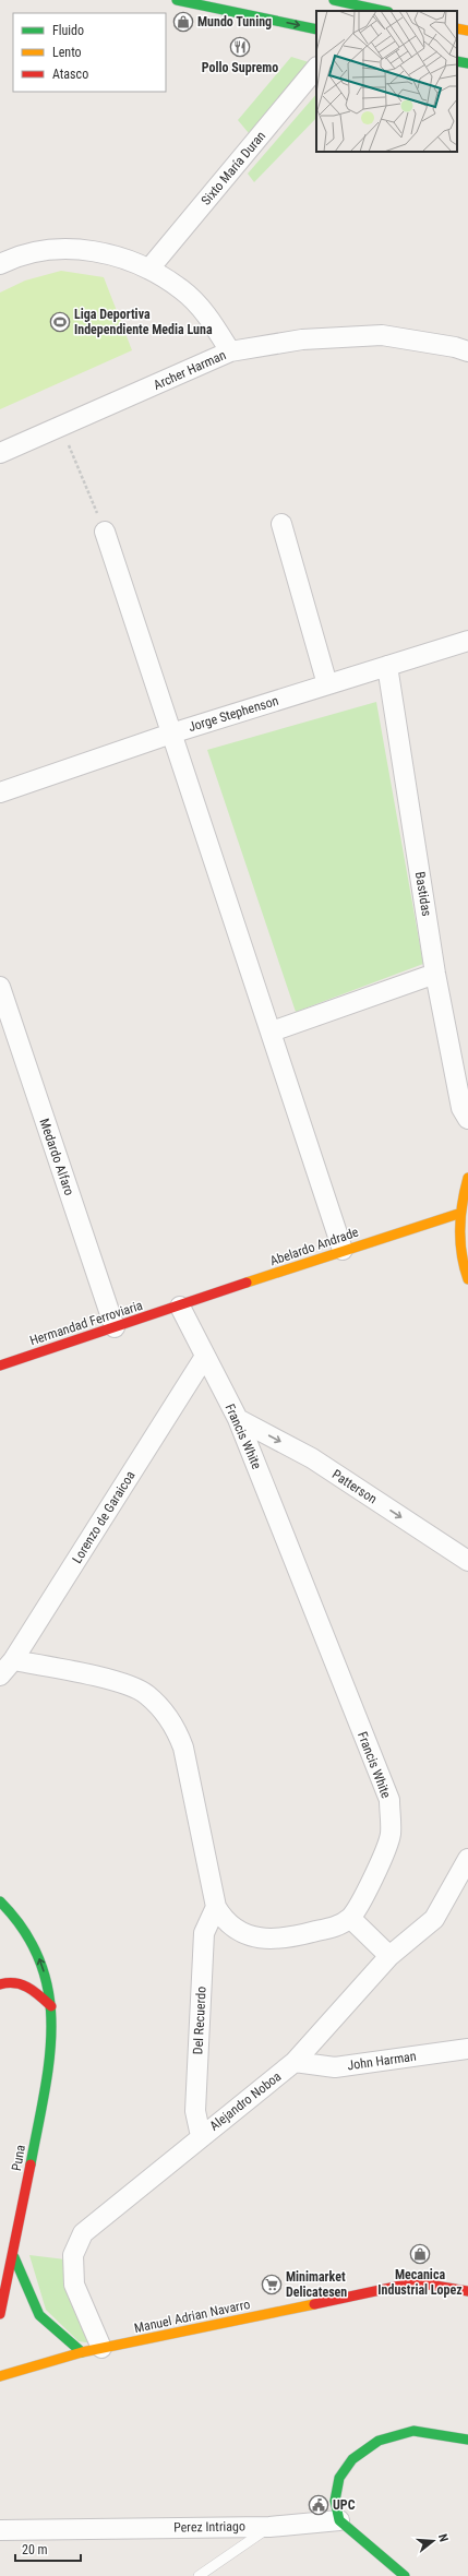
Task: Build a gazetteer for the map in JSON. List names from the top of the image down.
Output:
{
  "streets": {
    "street": [
      "Sixto María Duran",
      "Archer Harman",
      "Jorge Stephenson",
      "Bastidas",
      "Medardo Alfaro",
      "Abelardo Andrade",
      "Hermandad Ferroviaria",
      "Francis White",
      "Patterson",
      "Lorenzo de Garaicoa",
      "Del Recuerdo",
      "John Harman",
      "Alejandro Noboa",
      "Puna",
      "Manuel Adrian Navarro",
      "Perez Intriago"
    ]
  },
  "crossings": [
    ["Jorge Stephenson", "Bastidas"],
    ["Medardo Alfaro", "Hermandad Ferroviaria"],
    ["Abelardo Andrade", "Hermandad Ferroviaria"],
    ["Abelardo Andrade", "Francis White"],
    ["Hermandad Ferroviaria", "Francis White"],
    ["Francis White", "Patterson"],
    ["Francis White", "Lorenzo de Garaicoa"],
    ["Del Recuerdo", "Alejandro Noboa"],
    ["John Harman", "Alejandro Noboa"],
    ["Alejandro Noboa", "Manuel Adrian Navarro"]
  ],
  "one_way": ["Patterson"],
  "places": {
    "shop": ["Mundo Tuning", "Mecanica Industrial Lopez"],
    "restaurant": ["Pollo Supremo"],
    "sports": ["Liga Deportiva Independiente Media Luna"],
    "supermarket": ["Minimarket Delicatesen"],
    "public building": ["UPC"]
  },
  "legend": ["Fluido", "Lento", "Atasco"],
  "scale_bar": "20 m",
  "north": "right"
}
